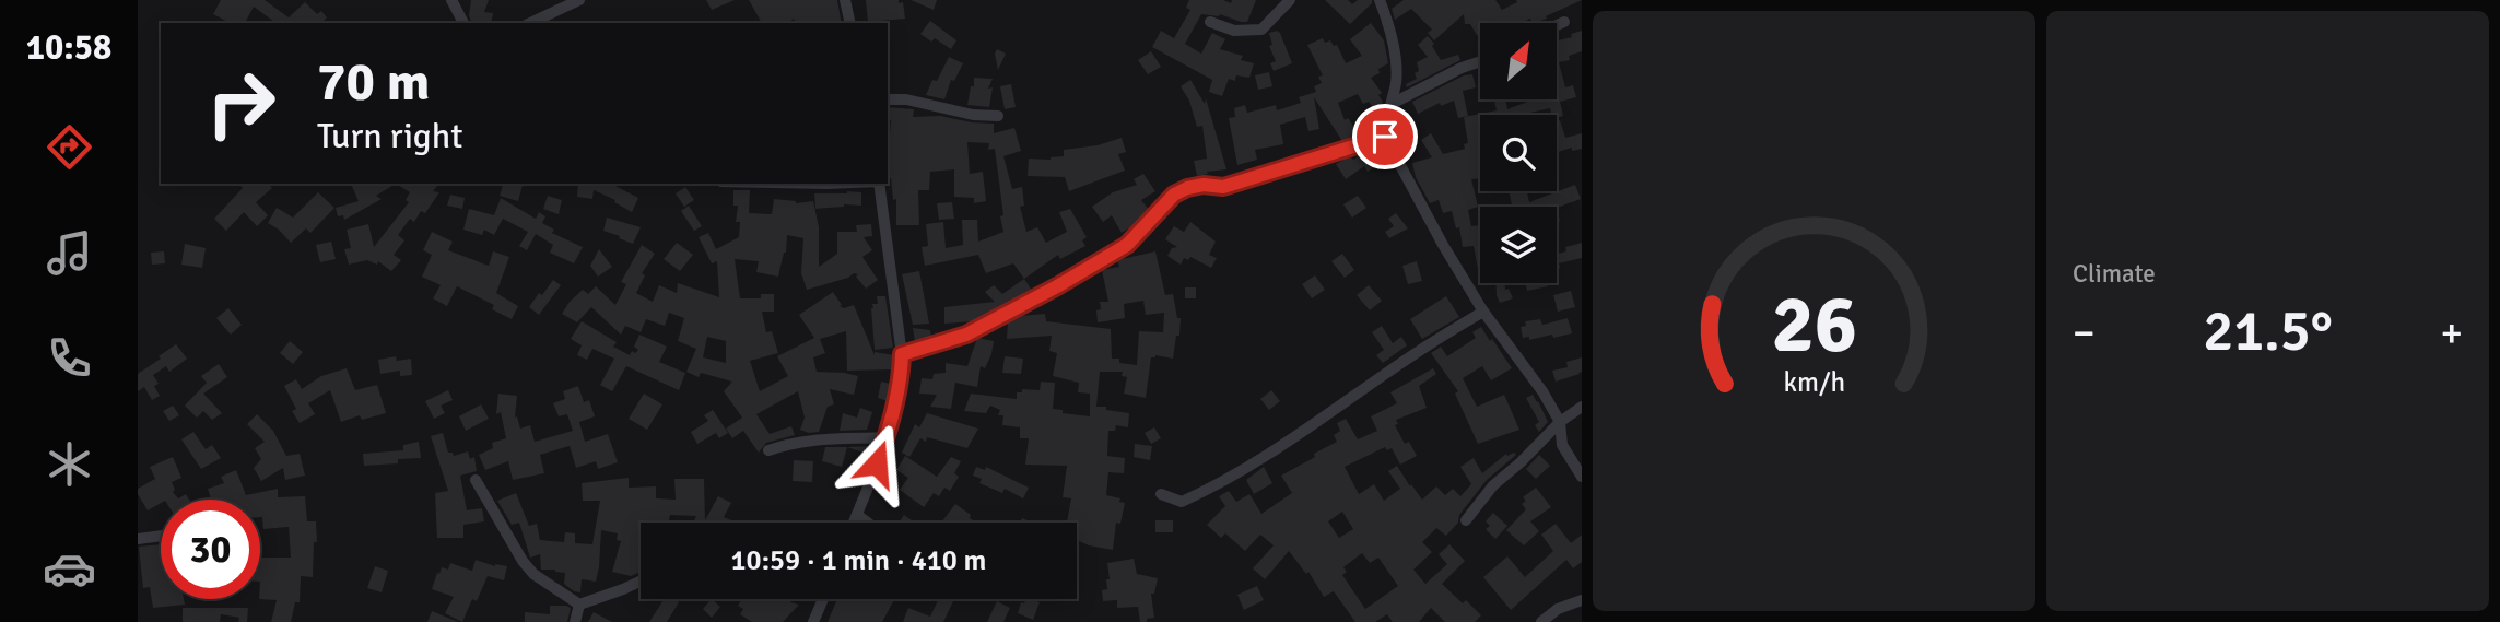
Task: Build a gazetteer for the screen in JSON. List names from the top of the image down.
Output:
{
  "north": "top right",
  "page": {
    "tabs": "10:58",
    "tile": "Climate",
    "turn": ["70 m", "Turn right"],
    "heat": ["−", "21.5°", "+"],
    "limit": "30",
    "trip": "10:59 · 1 min · 410 m",
    "gauge": ["26", "km/h"]
  }
}
